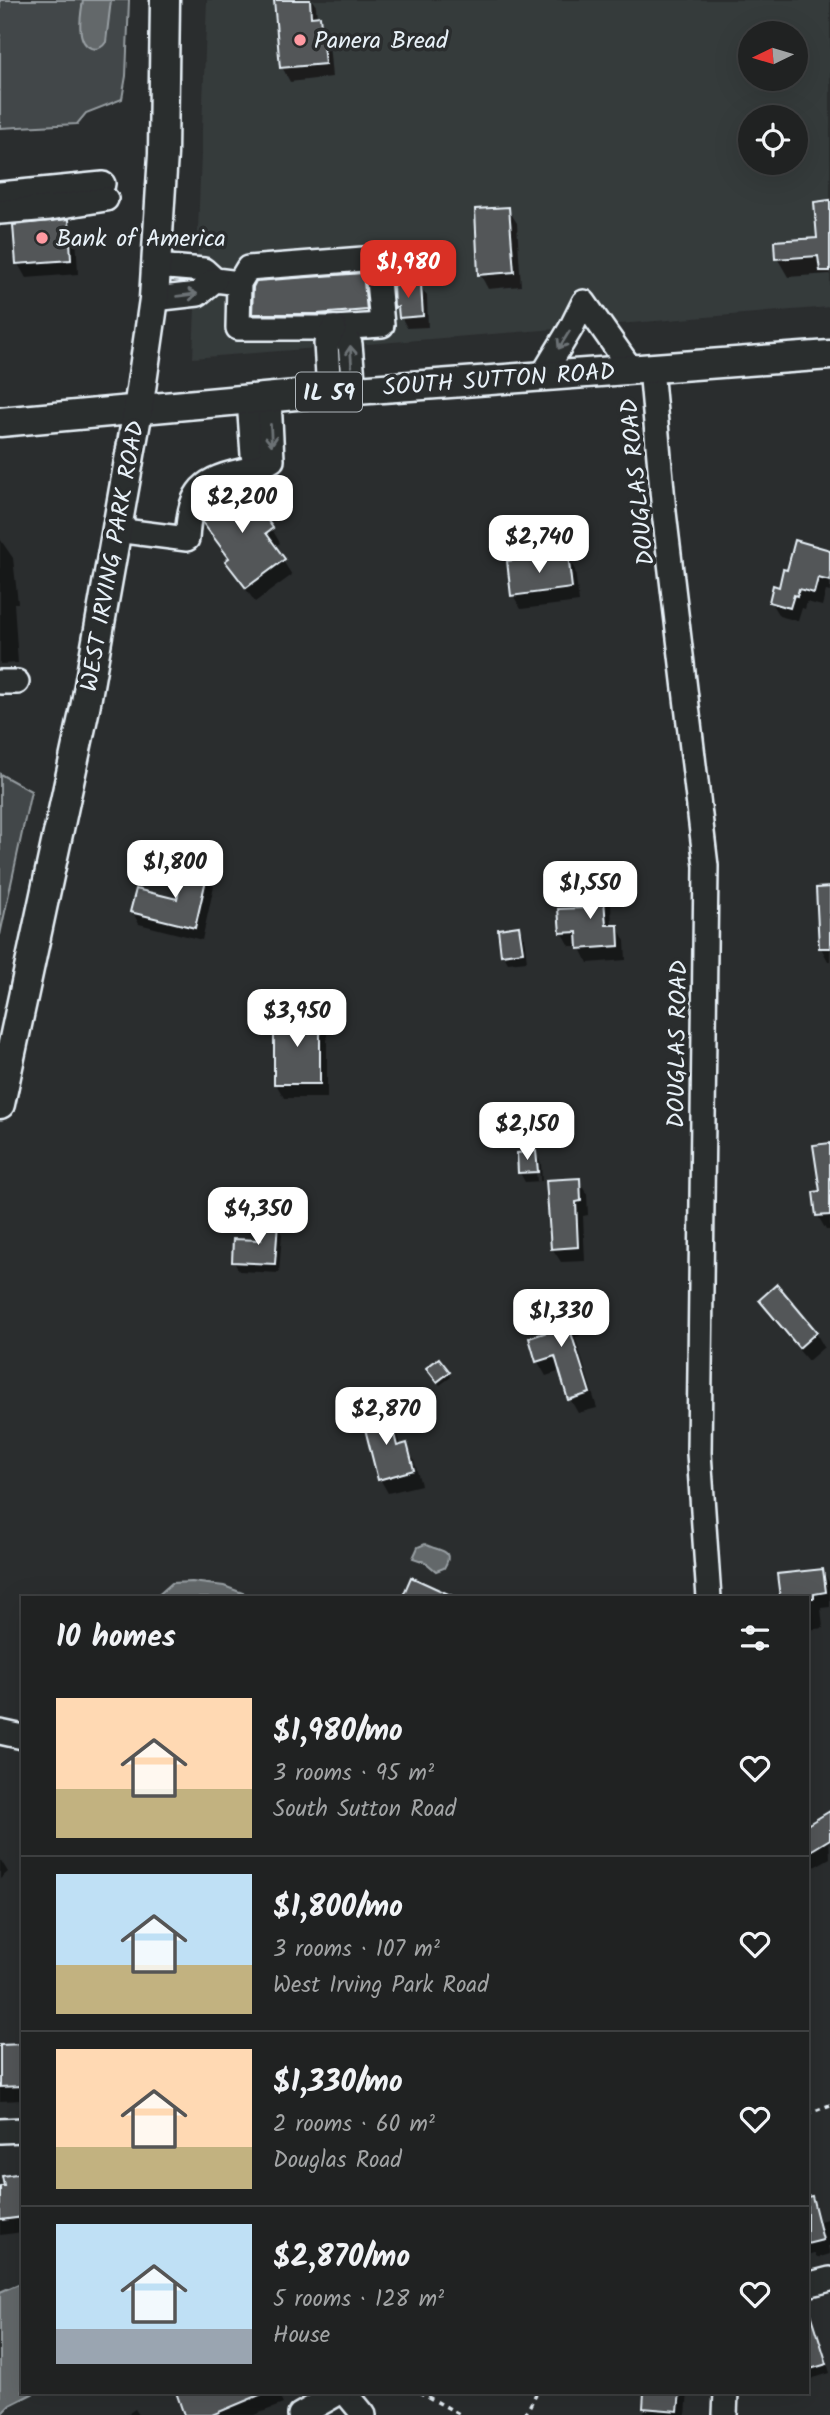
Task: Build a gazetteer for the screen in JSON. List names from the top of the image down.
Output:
{
  "streets": {
    "main road": ["SOUTH SUTTON ROAD", "IL 59", "WEST IRVING PARK ROAD"],
    "street": ["DOUGLAS ROAD"]
  },
  "crossings": [
    ["SOUTH SUTTON ROAD", "DOUGLAS ROAD"],
    ["SOUTH SUTTON ROAD", "WEST IRVING PARK ROAD"]
  ],
  "places": ["Panera Bread", "Bank of America"],
  "north": "left",
  "page": {
    "price": [
      "$1,980",
      "$2,200",
      "$2,740",
      "$1,800",
      "$1,550",
      "$3,950",
      "$2,150",
      "$4,350",
      "$1,330",
      "$2,870"
    ],
    "heading": "10 homes",
    "list": [
      {
        "name": "$1,980/mo",
        "note": "3 rooms · 95 m² · South Sutton Road"
      },
      {
        "name": "$1,800/mo",
        "note": "3 rooms · 107 m² · West Irving Park Road"
      },
      {
        "name": "$1,330/mo",
        "note": "2 rooms · 60 m² · Douglas Road"
      },
      {
        "name": "$2,870/mo",
        "note": "5 rooms · 128 m² · House"
      }
    ]
  }
}
